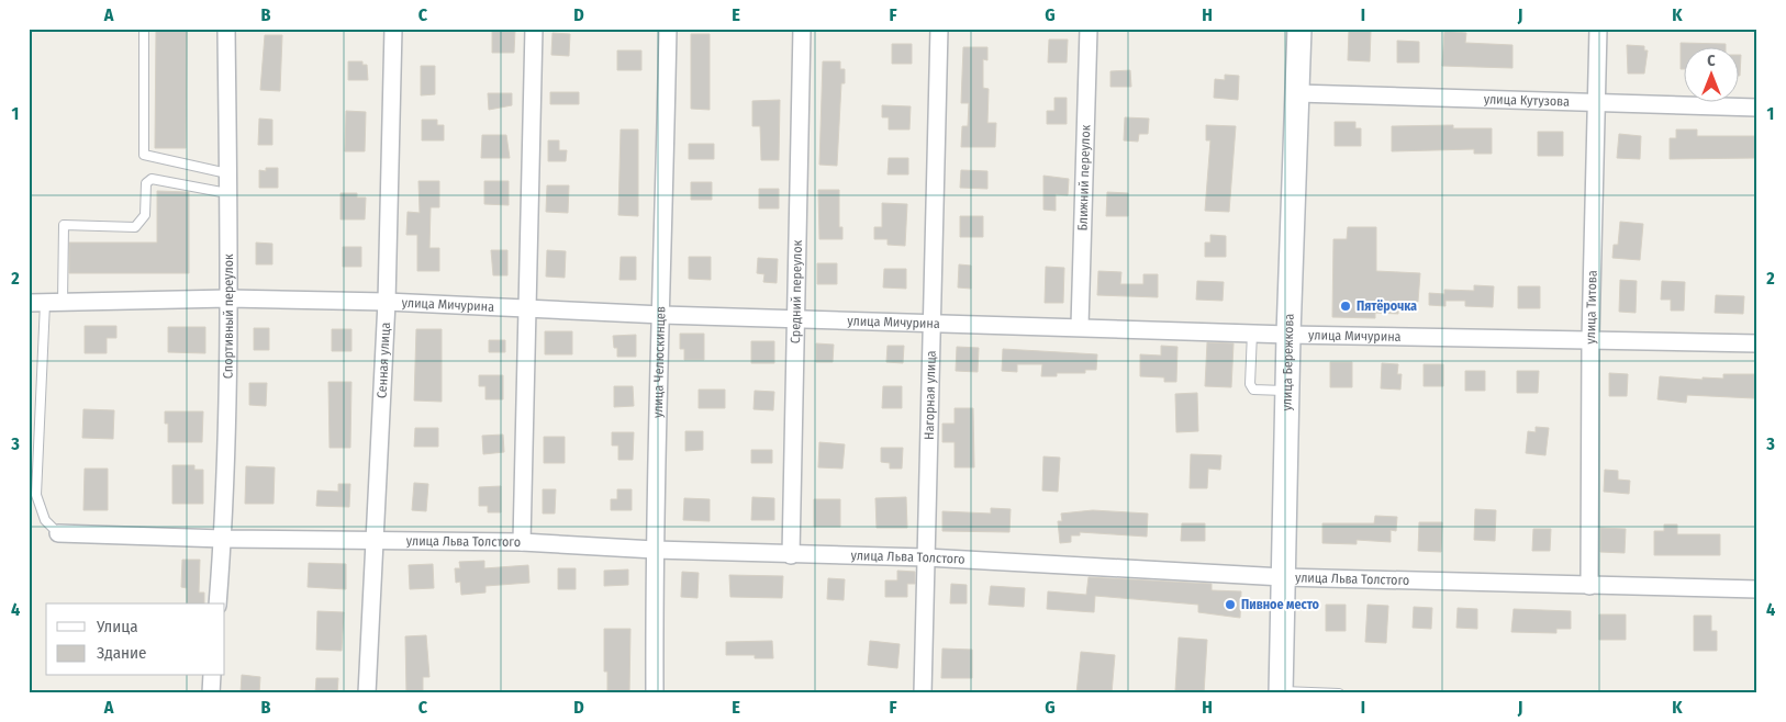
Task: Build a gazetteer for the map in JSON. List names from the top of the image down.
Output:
{
  "streets": {
    "street": [
      "улица Кутузова",
      "Ближний переулок",
      "Средний переулок",
      "улица Мичурина",
      "улица Титова",
      "Спортивный переулок",
      "Сенная улица",
      "улица Челюскинцев",
      "улица Бережкова",
      "Нагорная улица",
      "улица Льва Толстого"
    ]
  },
  "crossings": [
    ["улица Кутузова", "улица Титова"],
    ["улица Кутузова", "улица Бережкова"],
    ["Ближний переулок", "улица Мичурина"],
    ["Средний переулок", "улица Мичурина"],
    ["Средний переулок", "улица Льва Толстого"],
    ["улица Мичурина", "улица Титова"],
    ["улица Мичурина", "Спортивный переулок"],
    ["улица Мичурина", "Сенная улица"],
    ["улица Мичурина", "улица Челюскинцев"],
    ["улица Мичурина", "улица Бережкова"],
    ["улица Мичурина", "Нагорная улица"],
    ["улица Титова", "улица Льва Толстого"],
    ["Спортивный переулок", "улица Льва Толстого"],
    ["Сенная улица", "улица Льва Толстого"],
    ["улица Челюскинцев", "улица Льва Толстого"],
    ["улица Бережкова", "улица Льва Толстого"],
    ["Нагорная улица", "улица Льва Толстого"]
  ],
  "places": ["Пятёрочка", "Пивное место"],
  "legend": ["Улица", "Здание"],
  "north": "top",
  "grid": {
    "columns": [
      "A",
      "B",
      "C",
      "D",
      "E",
      "F",
      "G",
      "H",
      "I",
      "J",
      "K"
    ],
    "rows": [
      "1",
      "2",
      "3",
      "4"
    ]
  }
}
